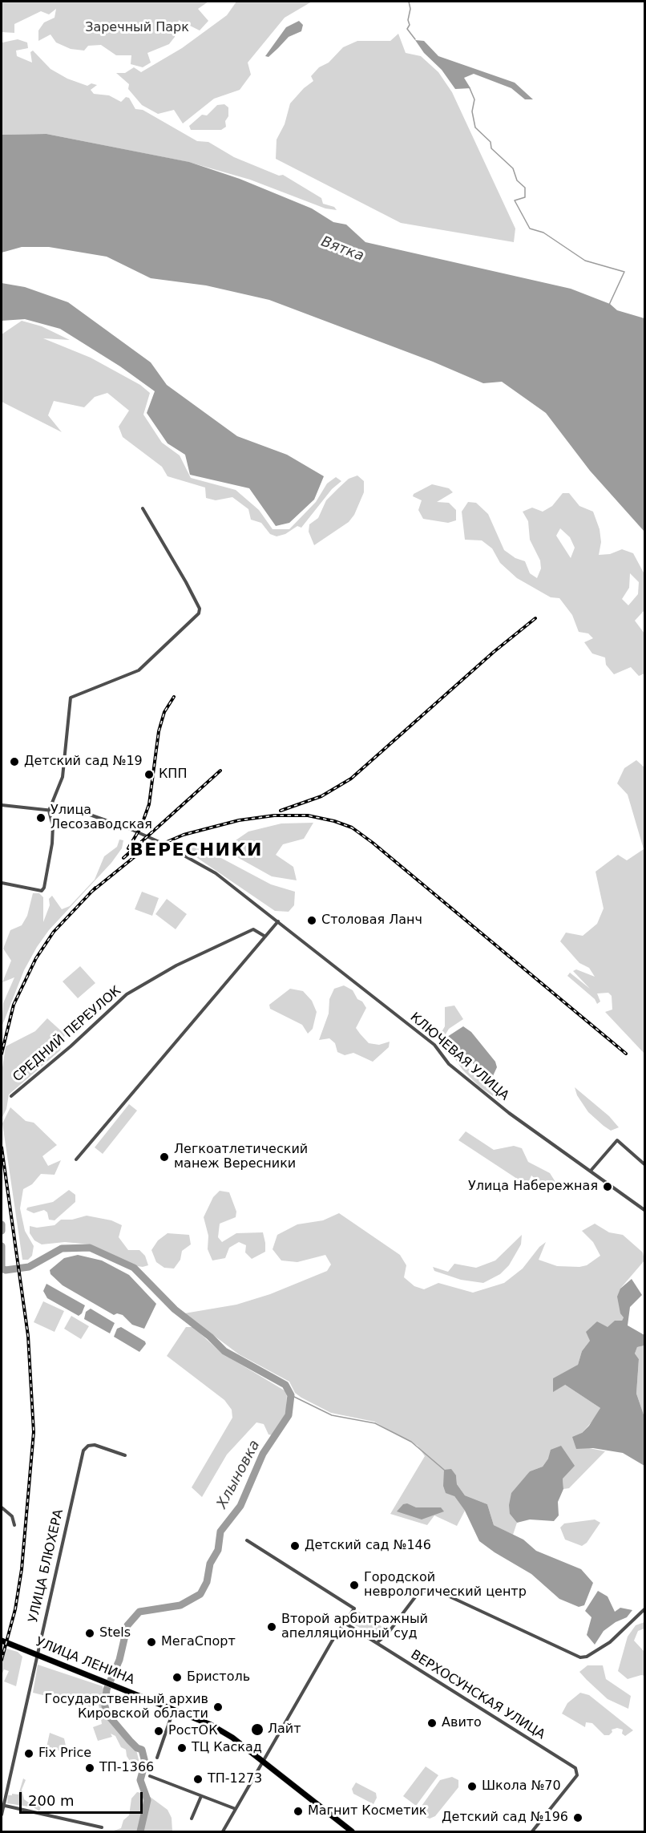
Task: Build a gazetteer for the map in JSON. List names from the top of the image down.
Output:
{
  "streets": {
    "main road": ["УЛИЦА ЛЕНИНА"],
    "street": [
      "СРЕДНИЙ ПЕРЕУЛОК",
      "КЛЮЧЕВАЯ УЛИЦА",
      "УЛИЦА БЛЮХЕРА",
      "ВЕРХОСУНСКАЯ УЛИЦА"
    ]
  },
  "crossings": [
    ["УЛИЦА БЛЮХЕРА", "УЛИЦА ЛЕНИНА"]
  ],
  "districts": ["ВЕРЕСНИКИ"],
  "water": ["Вятка", "Хлыновка"],
  "parks": ["Заречный Парк"],
  "places": [
    "Детский сад №19",
    "КПП",
    "Улица Лесозаводская",
    "Столовая Ланч",
    "Легкоатлетический манеж Вересники",
    "Улица Набережная",
    "Детский сад №146",
    "Городской неврологический центр",
    "Второй арбитражный апелляционный суд",
    "Stels",
    "МегаСпорт",
    "Бристоль",
    "Государственный архив Кировской области",
    "Авито",
    "Лайт",
    "РостОК",
    "ТЦ Каскад",
    "Fix Price",
    "ТП-1366",
    "ТП-1273",
    "Школа №70",
    "Магнит Косметик",
    "Детский сад №196"
  ],
  "scale_bar": "200 m"
}
